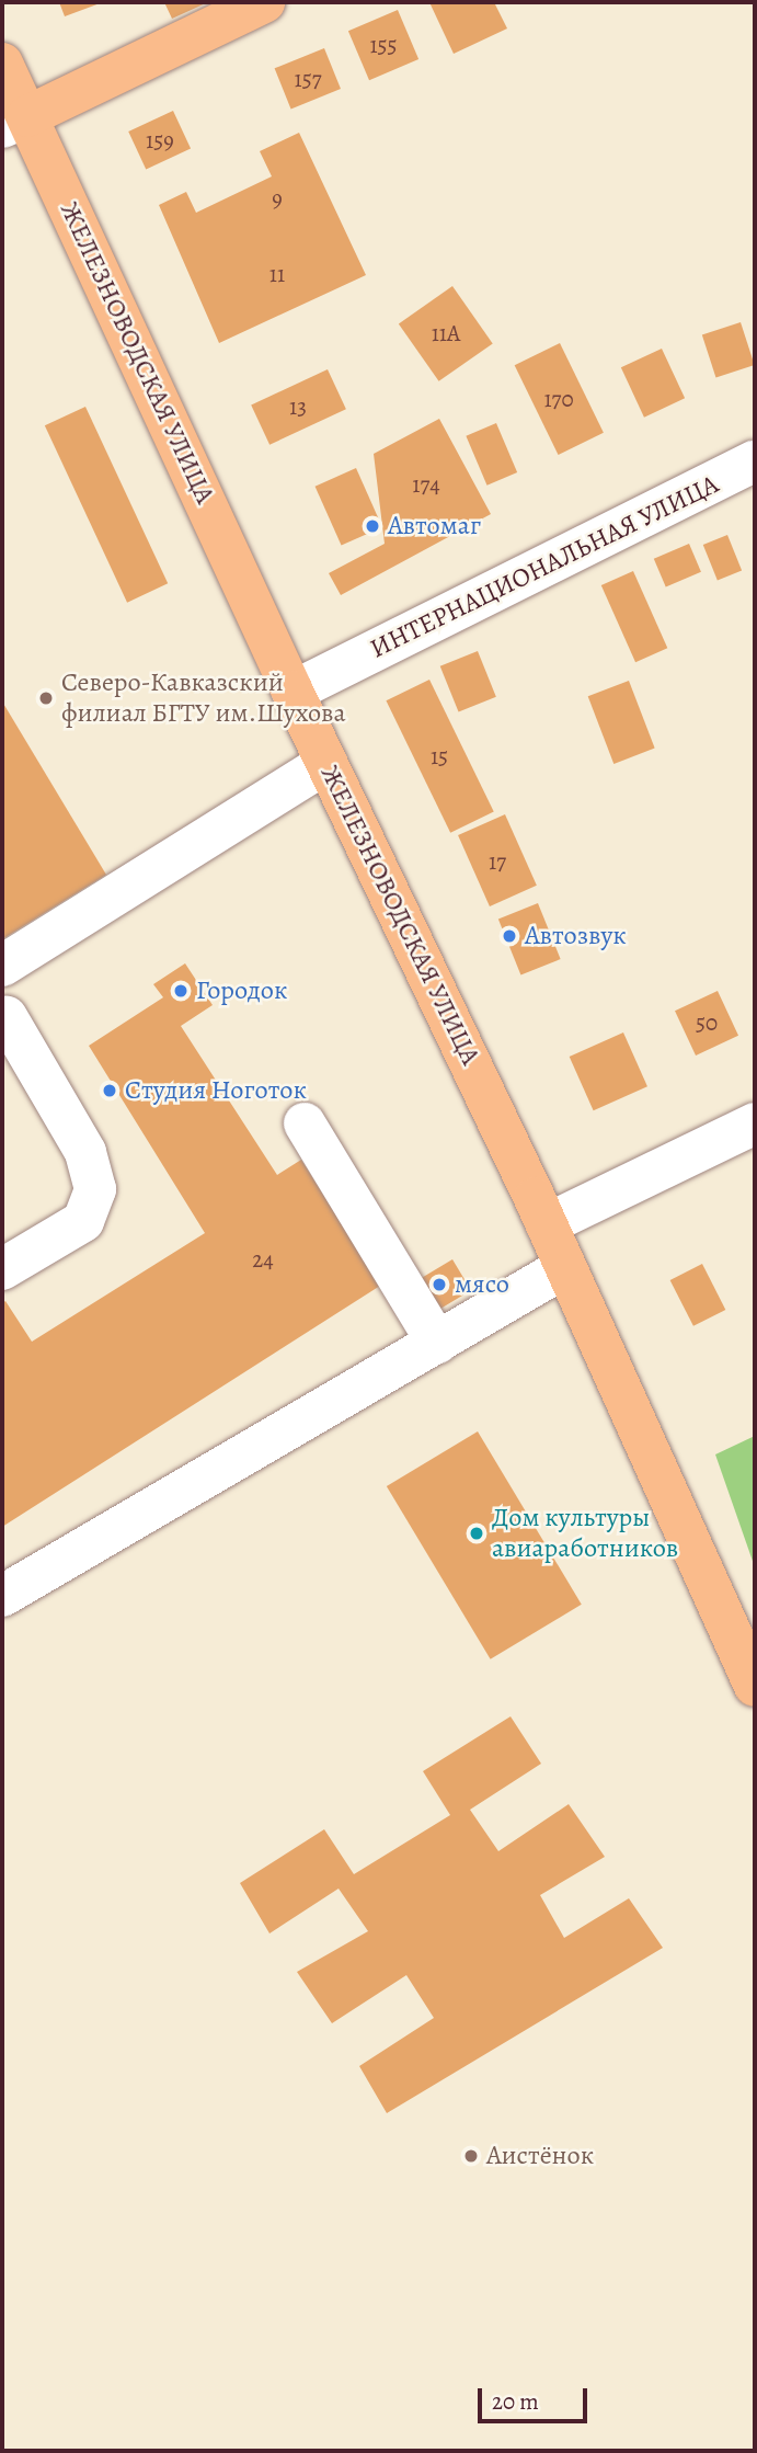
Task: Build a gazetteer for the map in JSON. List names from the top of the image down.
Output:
{
  "streets": {
    "main road": ["ЖЕЛЕЗНОВОДСКАЯ УЛИЦА"],
    "street": ["ИНТЕРНАЦИОНАЛЬНАЯ УЛИЦА"]
  },
  "crossings": [
    ["ЖЕЛЕЗНОВОДСКАЯ УЛИЦА", "ИНТЕРНАЦИОНАЛЬНАЯ УЛИЦА"]
  ],
  "places": [
    "Автомаг",
    "Северо-Кавказский филиал БГТУ им.Шухова",
    "Автозвук",
    "Городок",
    "Студия Ноготок",
    "мясо",
    "Дом культуры авиаработников",
    "Аистёнок"
  ],
  "house_numbers": [
    "155",
    "157",
    "159",
    "9",
    "11",
    "11А",
    "170",
    "13",
    "174",
    "15",
    "17",
    "50",
    "24"
  ],
  "scale_bar": "20 m"
}
